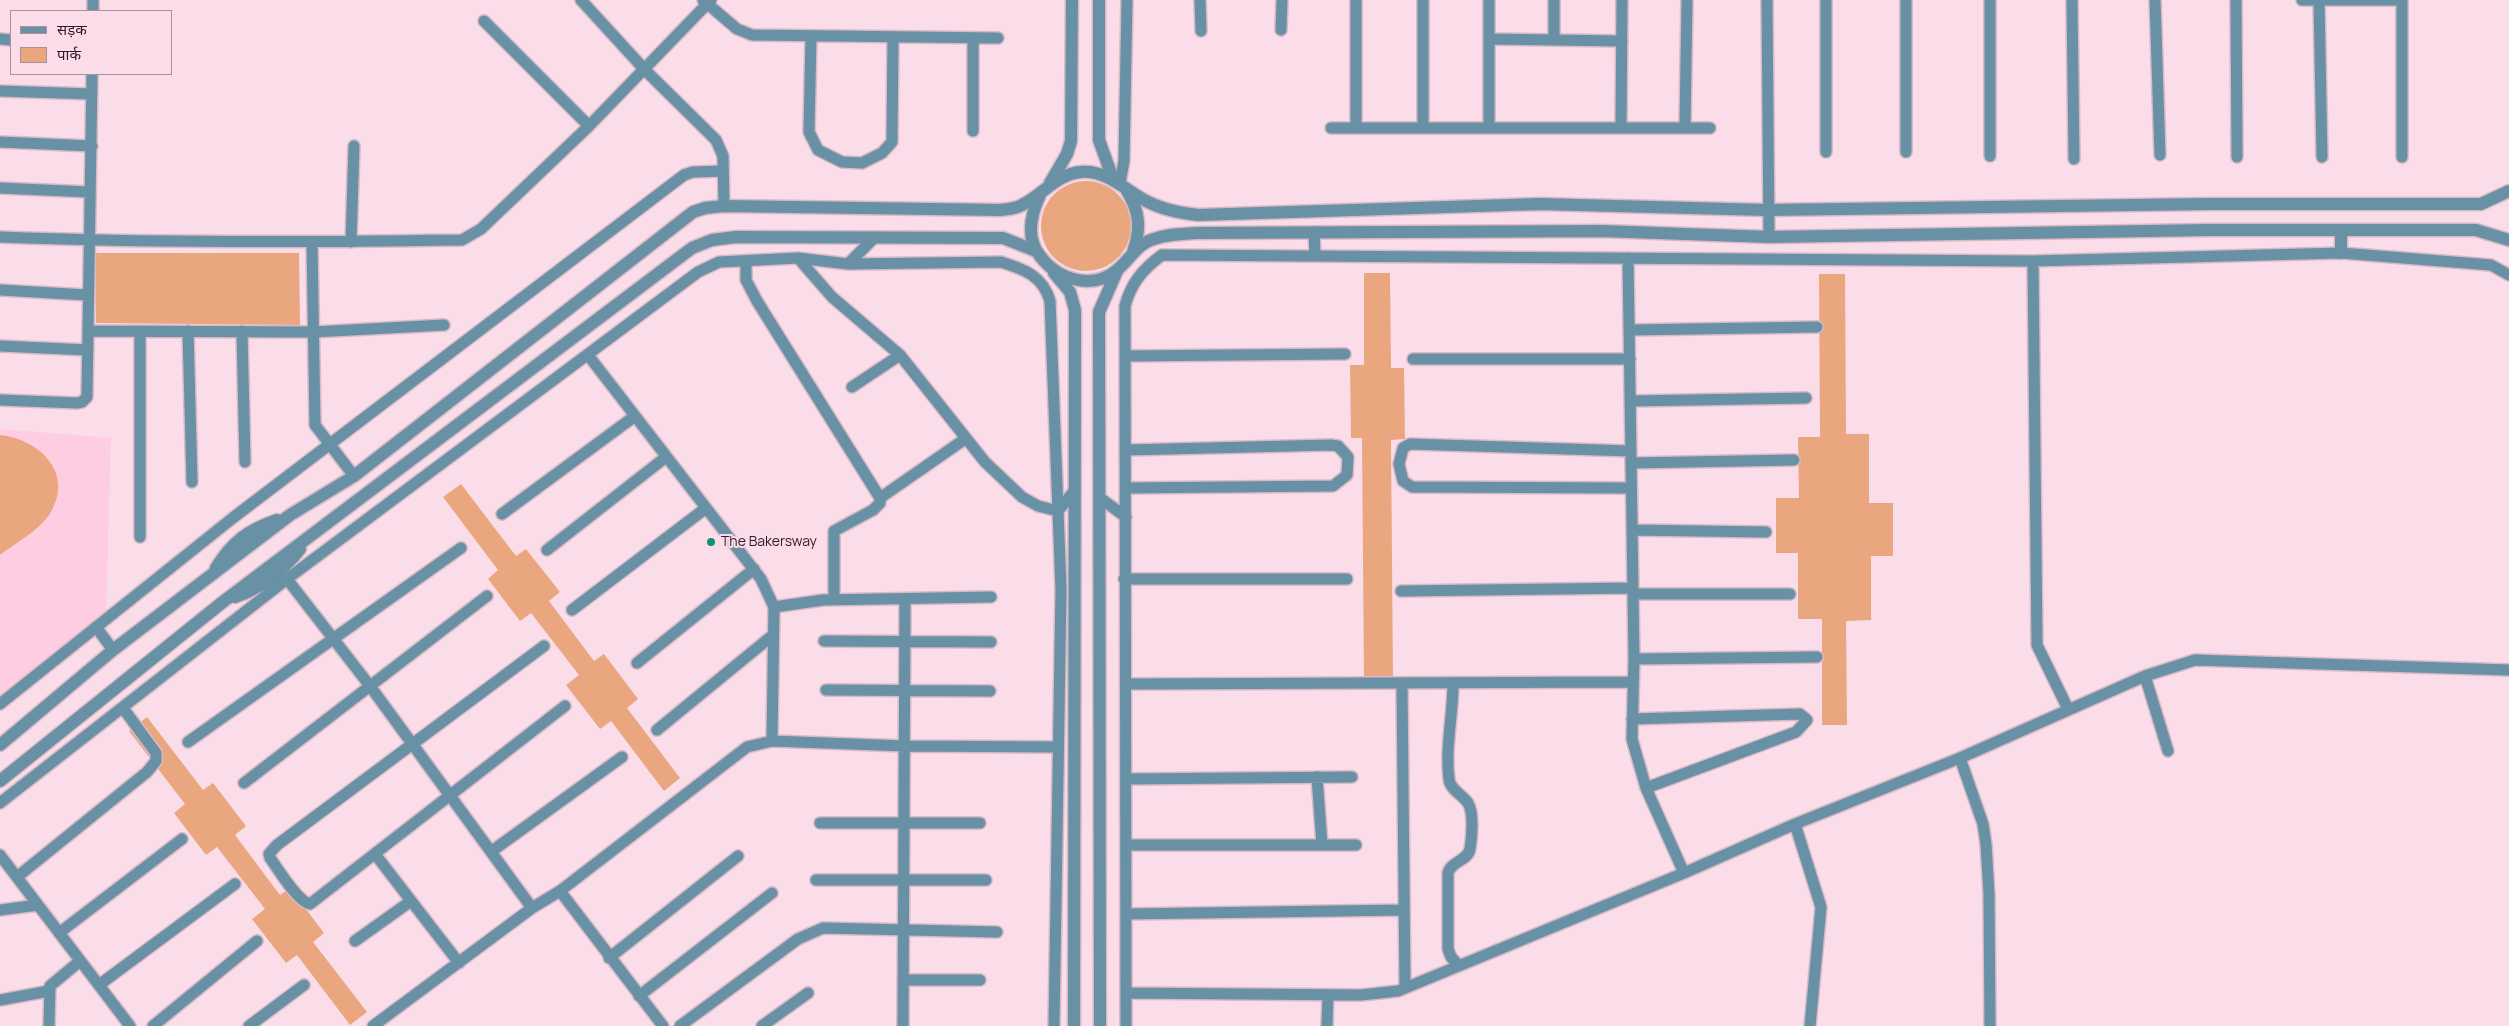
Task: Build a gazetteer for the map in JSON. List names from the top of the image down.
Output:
{
  "places": ["The Bakersway"],
  "legend": ["सड़क", "पार्क"]
}
